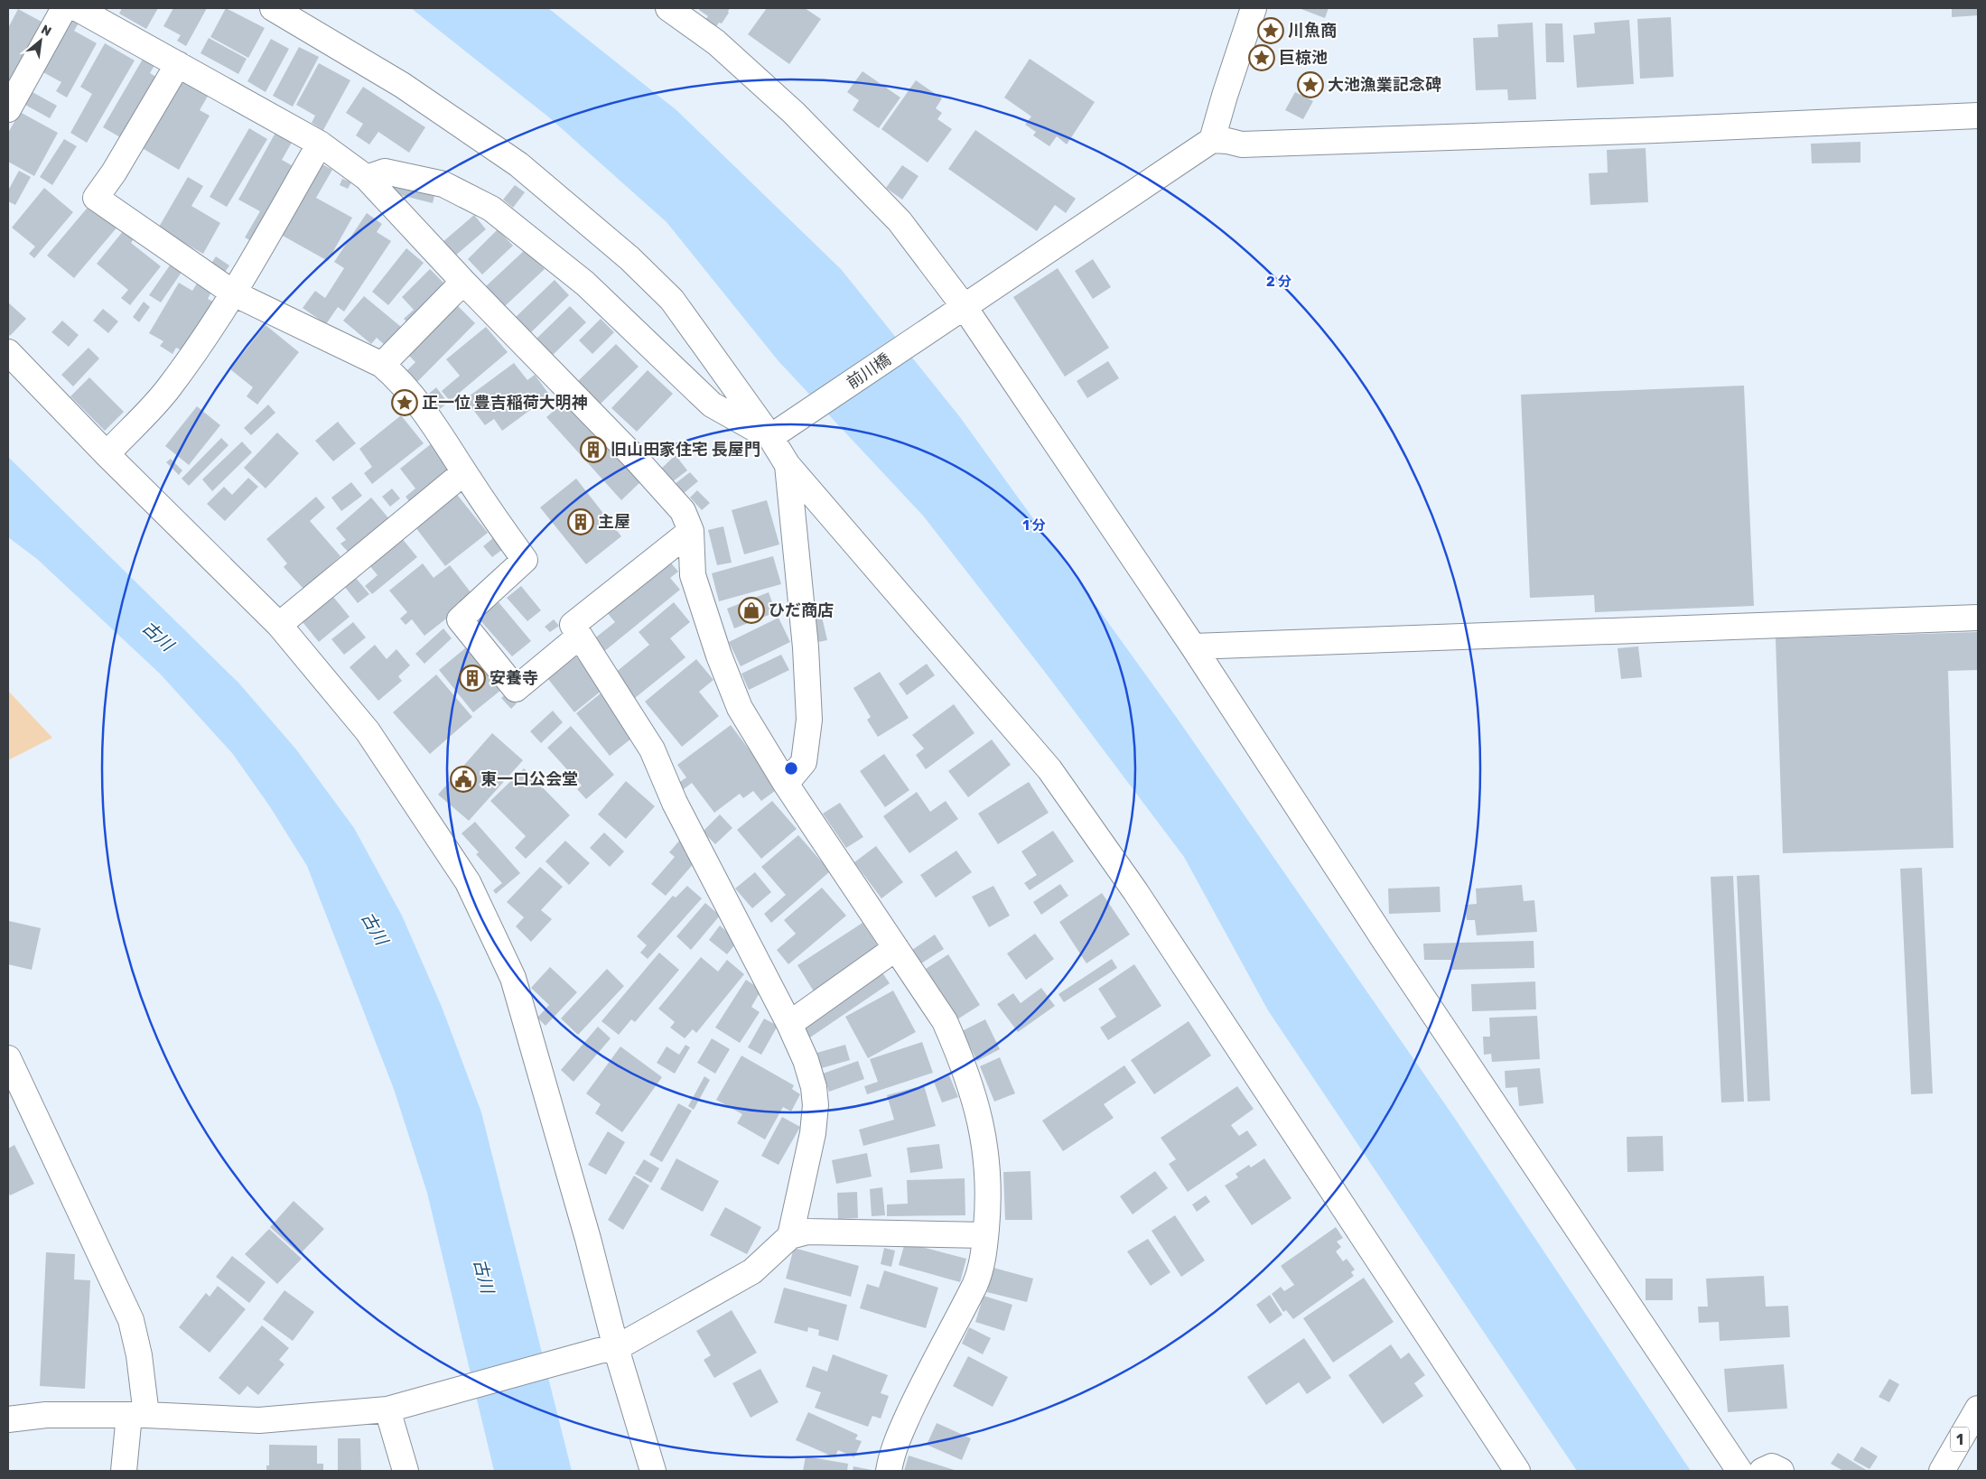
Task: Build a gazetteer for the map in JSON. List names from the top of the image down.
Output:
{
  "streets": {
    "main road": ["前川橋", "1"]
  },
  "water": ["古川"],
  "places": {
    "place": [
      "川魚商",
      "巨椋池",
      "大池漁業記念碑",
      "正一位 豊吉稲荷大明神"
    ],
    "building": ["旧山田家住宅 長屋門", "主屋", "安養寺"],
    "shop": ["ひだ商店"],
    "public building": ["東一口公会堂"]
  },
  "north": "top right",
  "rings": ["2 分", "1 分"]
}
